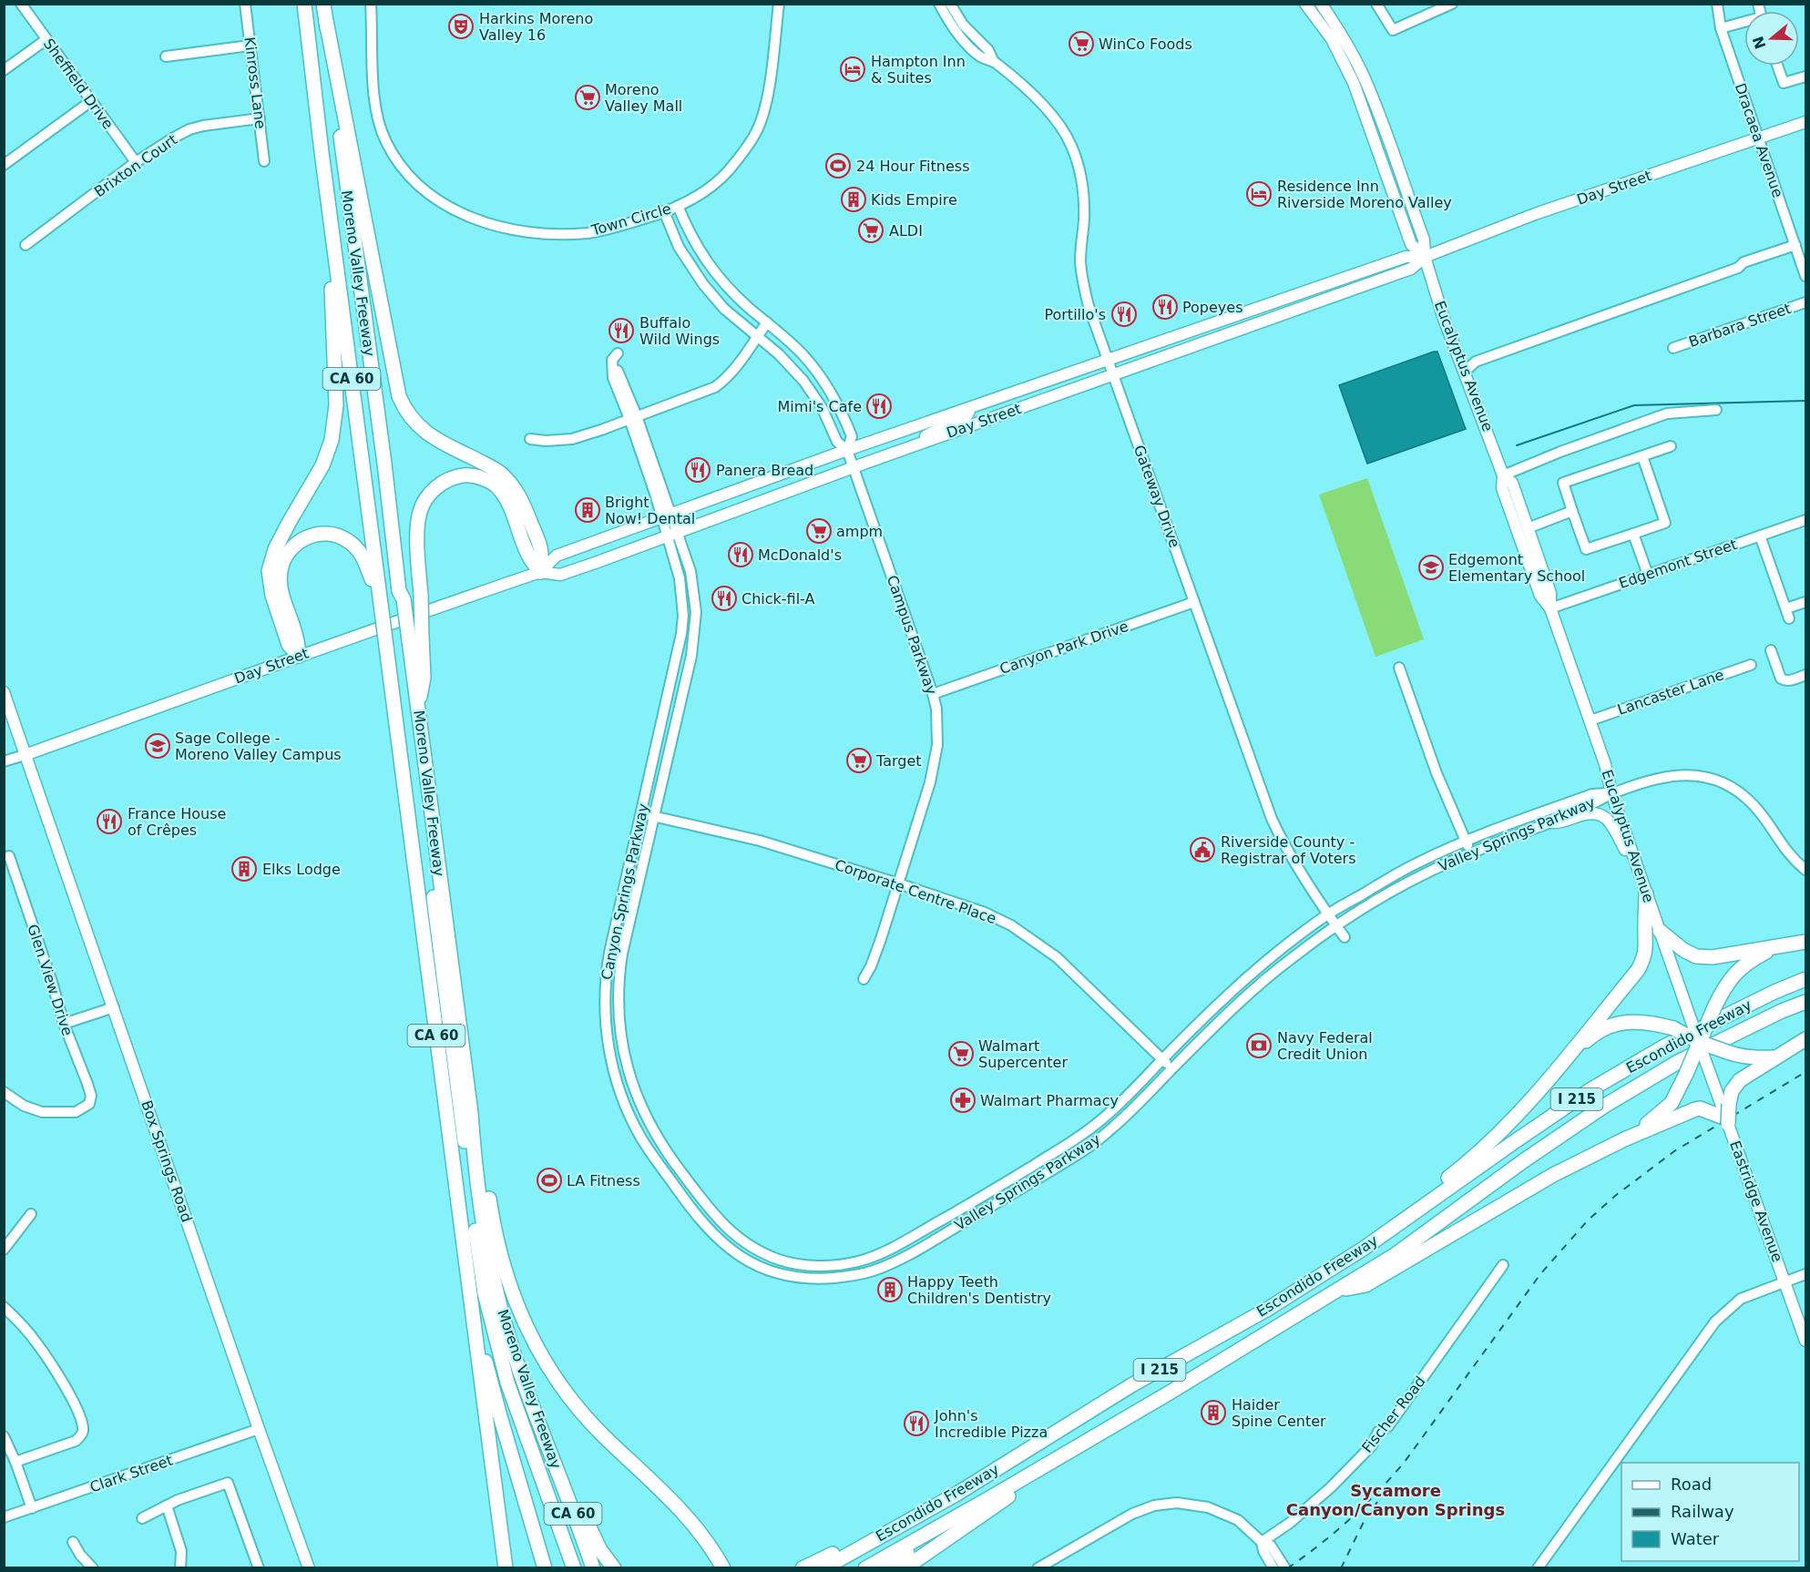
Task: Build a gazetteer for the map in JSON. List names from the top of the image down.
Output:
{
  "streets": {
    "highway": [
      "Moreno Valley Freeway",
      "CA 60",
      "Escondido Freeway",
      "I 215"
    ],
    "main road": [
      "Day Street",
      "Eucalyptus Avenue",
      "Box Springs Road",
      "Eastridge Avenue"
    ],
    "street": [
      "Kinross Lane",
      "Sheffield Drive",
      "Dracaea Avenue",
      "Brixton Court",
      "Town Circle",
      "Barbara Street",
      "Gateway Drive",
      "Edgemont Street",
      "Campus Parkway",
      "Canyon Park Drive",
      "Lancaster Lane",
      "Valley Springs Parkway",
      "Canyon Springs Parkway",
      "Corporate Centre Place",
      "Glen View Drive",
      "Fischer Road",
      "Clark Street"
    ]
  },
  "crossings": [
    ["Kinross Lane", "Brixton Court"],
    ["Sheffield Drive", "Brixton Court"],
    ["Dracaea Avenue", "Day Street"],
    ["Day Street", "Eucalyptus Avenue"],
    ["Day Street", "Gateway Drive"],
    ["Day Street", "Campus Parkway"],
    ["Day Street", "Canyon Springs Parkway"],
    ["Day Street", "Box Springs Road"],
    ["Town Circle", "Campus Parkway"],
    ["Eucalyptus Avenue", "Edgemont Street"],
    ["Eucalyptus Avenue", "Lancaster Lane"],
    ["Eucalyptus Avenue", "Valley Springs Parkway"],
    ["Eucalyptus Avenue", "Eastridge Avenue"],
    ["Gateway Drive", "Canyon Park Drive"],
    ["Gateway Drive", "Valley Springs Parkway"],
    ["Campus Parkway", "Canyon Park Drive"],
    ["Campus Parkway", "Corporate Centre Place"],
    ["Valley Springs Parkway", "Canyon Springs Parkway"],
    ["Valley Springs Parkway", "Corporate Centre Place"],
    ["Canyon Springs Parkway", "Corporate Centre Place"],
    ["Box Springs Road", "Clark Street"]
  ],
  "districts": ["Sycamore Canyon/Canyon Springs"],
  "places": {
    "theatre": ["Harkins Moreno Valley 16"],
    "supermarket": [
      "WinCo Foods",
      "Moreno Valley Mall",
      "ALDI",
      "ampm",
      "Target",
      "Walmart Supercenter"
    ],
    "hotel": ["Hampton Inn & Suites", "Residence Inn Riverside Moreno Valley"],
    "sports": ["24 Hour Fitness", "LA Fitness"],
    "building": [
      "Kids Empire",
      "Bright Now! Dental",
      "Elks Lodge",
      "Happy Teeth Children's Dentistry",
      "Haider Spine Center"
    ],
    "restaurant": [
      "Popeyes",
      "Portillo's",
      "Buffalo Wild Wings",
      "Mimi's Cafe",
      "Panera Bread",
      "McDonald's",
      "Chick-fil-A",
      "France House of Crêpes",
      "John's Incredible Pizza"
    ],
    "school or university": ["Edgemont Elementary School", "Sage College - Moreno Valley Campus"],
    "public building": ["Riverside County - Registrar of Voters"],
    "bank": ["Navy Federal Credit Union"],
    "pharmacy": ["Walmart Pharmacy"]
  },
  "legend": ["Road", "Railway", "Water"],
  "north": "left"
}
